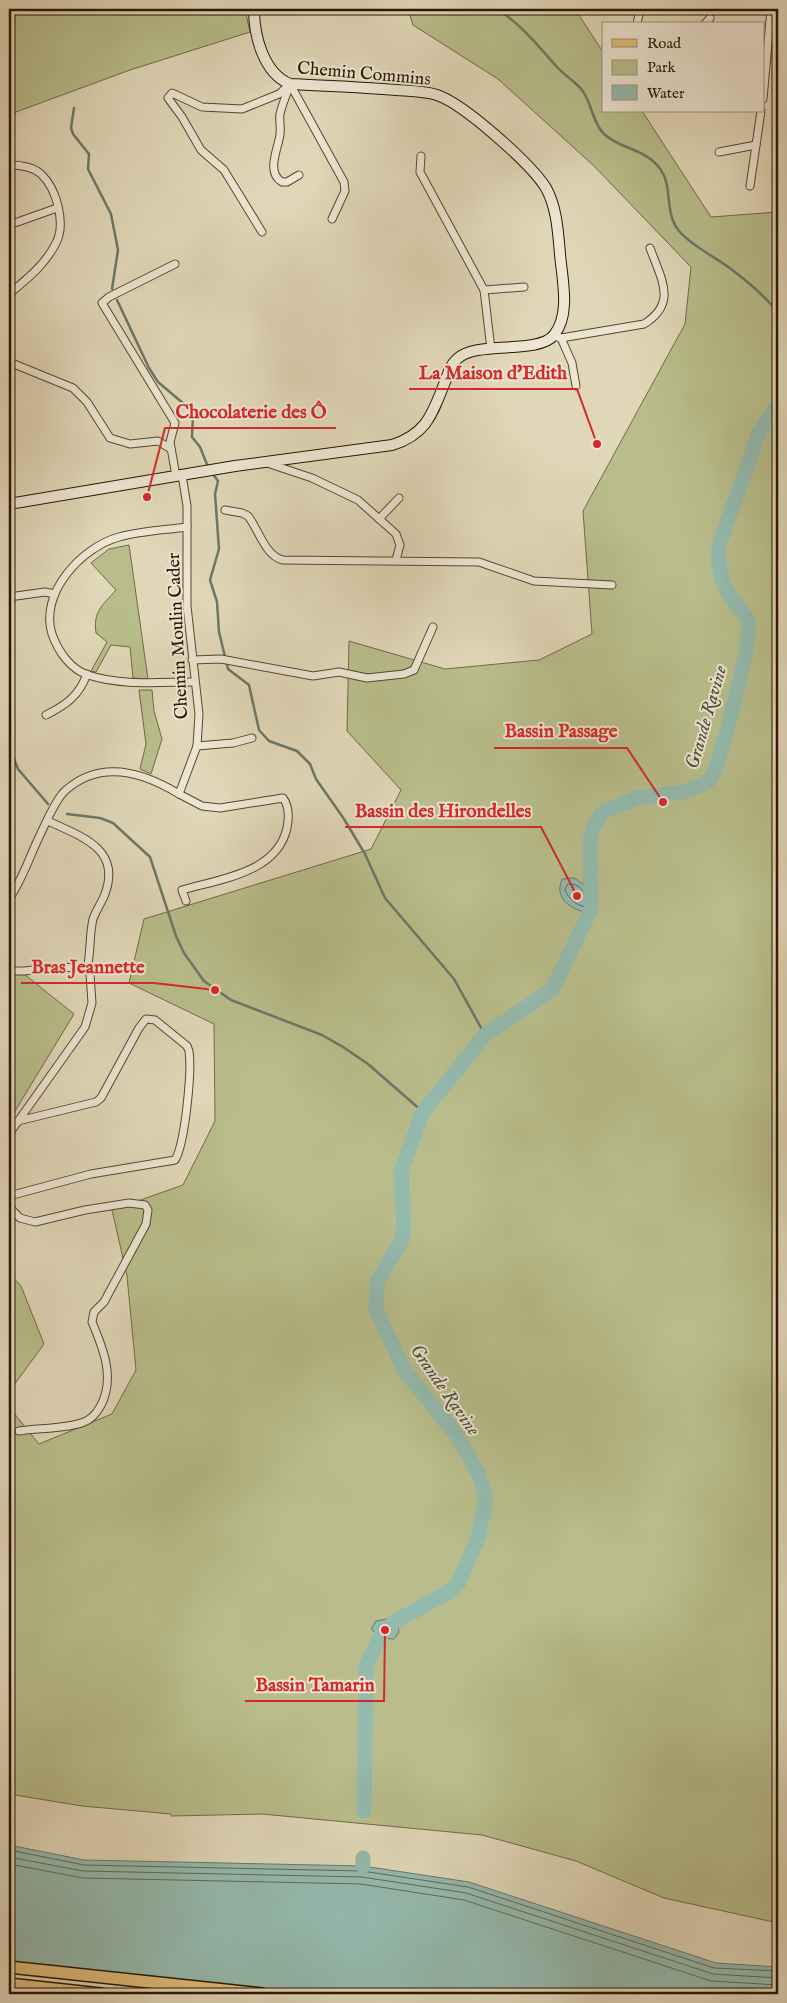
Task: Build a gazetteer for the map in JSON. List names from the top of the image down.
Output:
{
  "streets": {
    "street": ["Chemin Commins", "Chemin Moulin Cader"]
  },
  "water": ["Grande Ravine"],
  "places": [
    "La Maison d'Edith",
    "Chocolaterie des Ô",
    "Bassin Passage",
    "Bassin des Hirondelles",
    "Bras Jeannette",
    "Bassin Tamarin"
  ],
  "legend": ["Road", "Park", "Water"]
}
